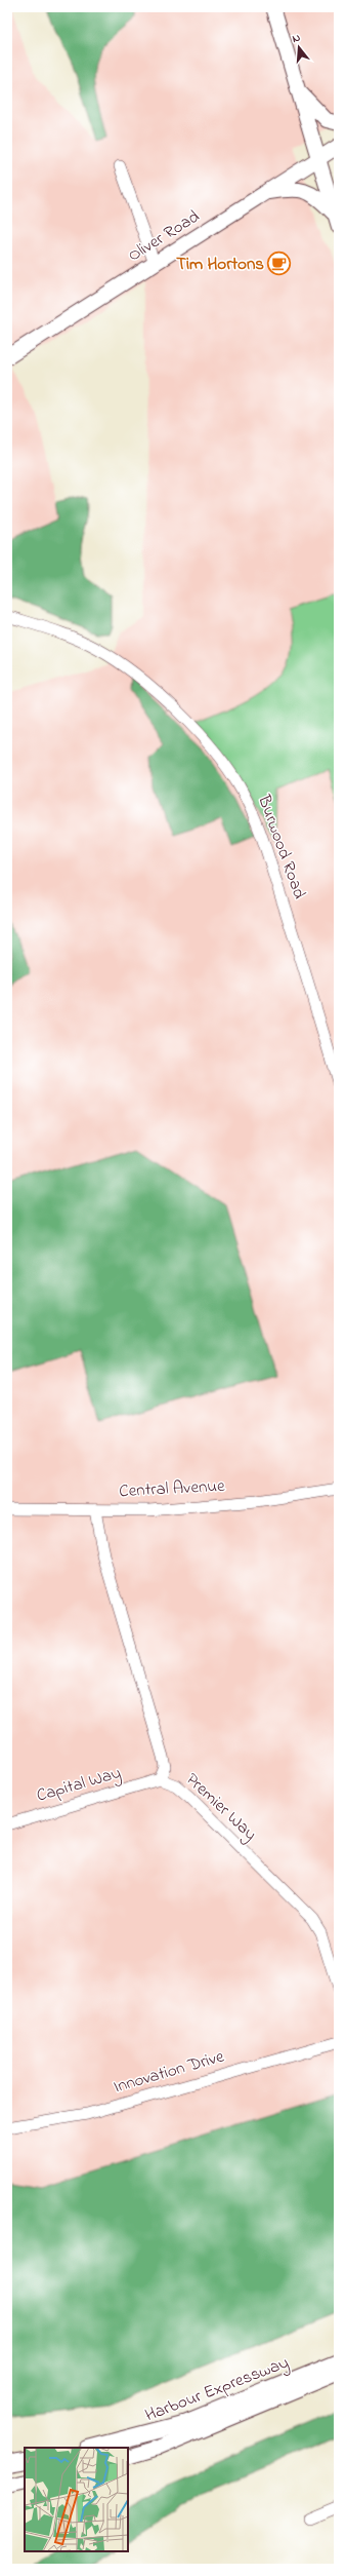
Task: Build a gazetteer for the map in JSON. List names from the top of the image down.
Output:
{
  "streets": {
    "main road": ["Oliver Road", "Harbour Expressway"],
    "street": [
      "Burwood Road",
      "Central Avenue",
      "Capital Way",
      "Premier Way",
      "Innovation Drive"
    ]
  },
  "crossings": [
    ["Central Avenue", "Premier Way"],
    ["Capital Way", "Premier Way"]
  ],
  "places": {
    "cafe": ["Tim Hortons"]
  },
  "north": "top"
}
